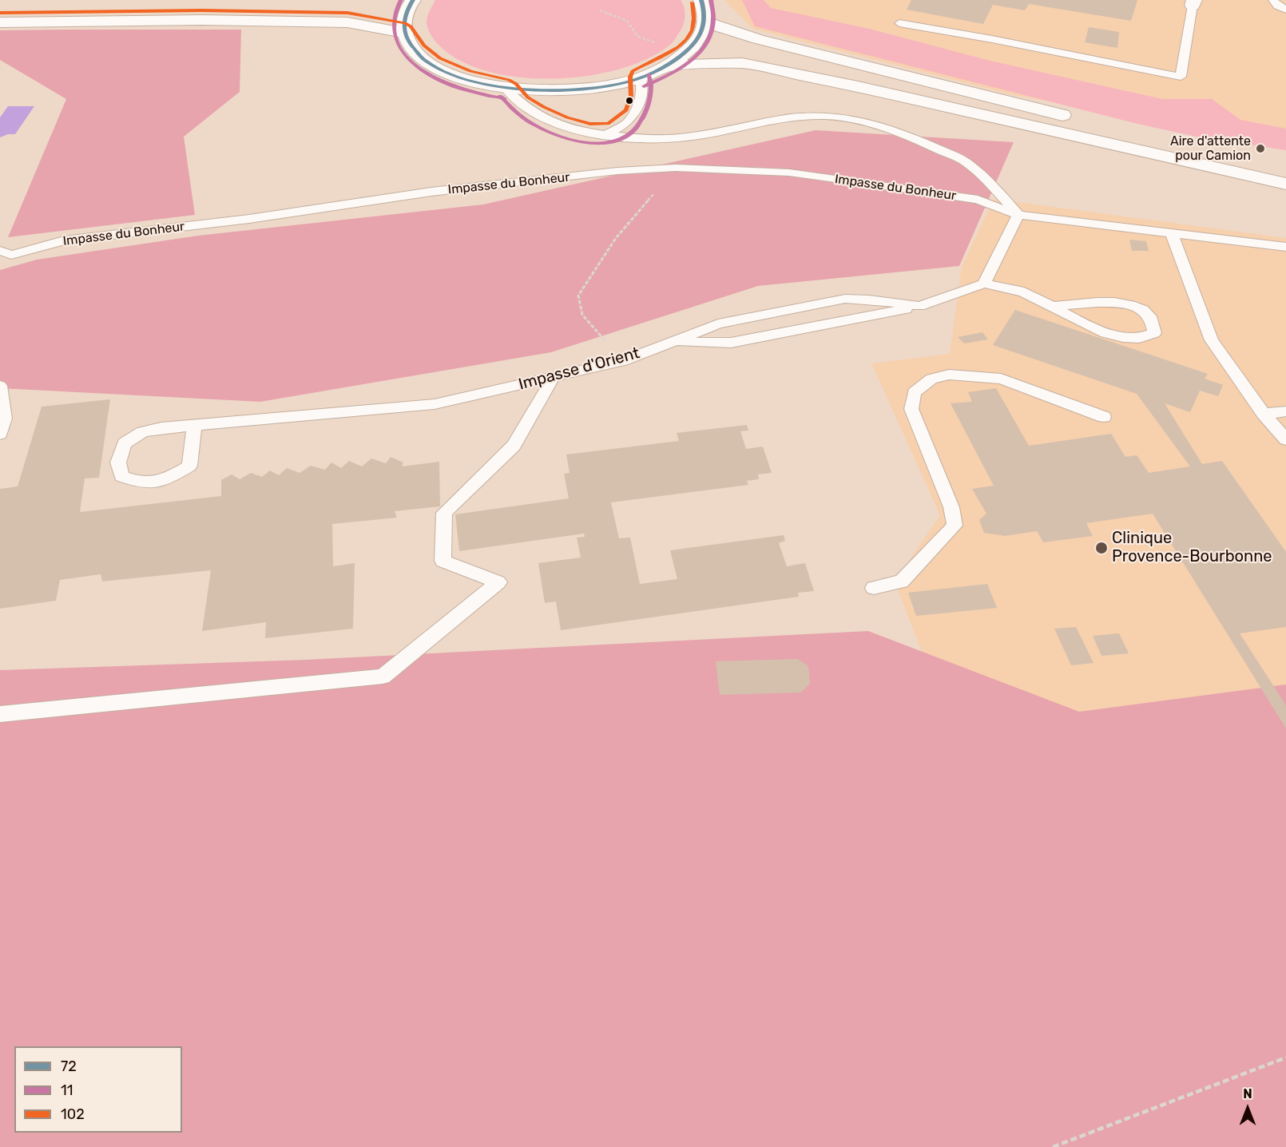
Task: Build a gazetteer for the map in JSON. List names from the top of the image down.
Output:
{
  "streets": {
    "lane": ["Impasse du Bonheur", "Impasse d'Orient"]
  },
  "places": ["Aire d'attente pour Camion", "Clinique Provence-Bourbonne"],
  "lines": ["transit line 72", "transit line 11", "transit line 102"],
  "legend": ["72", "11", "102"],
  "north": "top"
}
